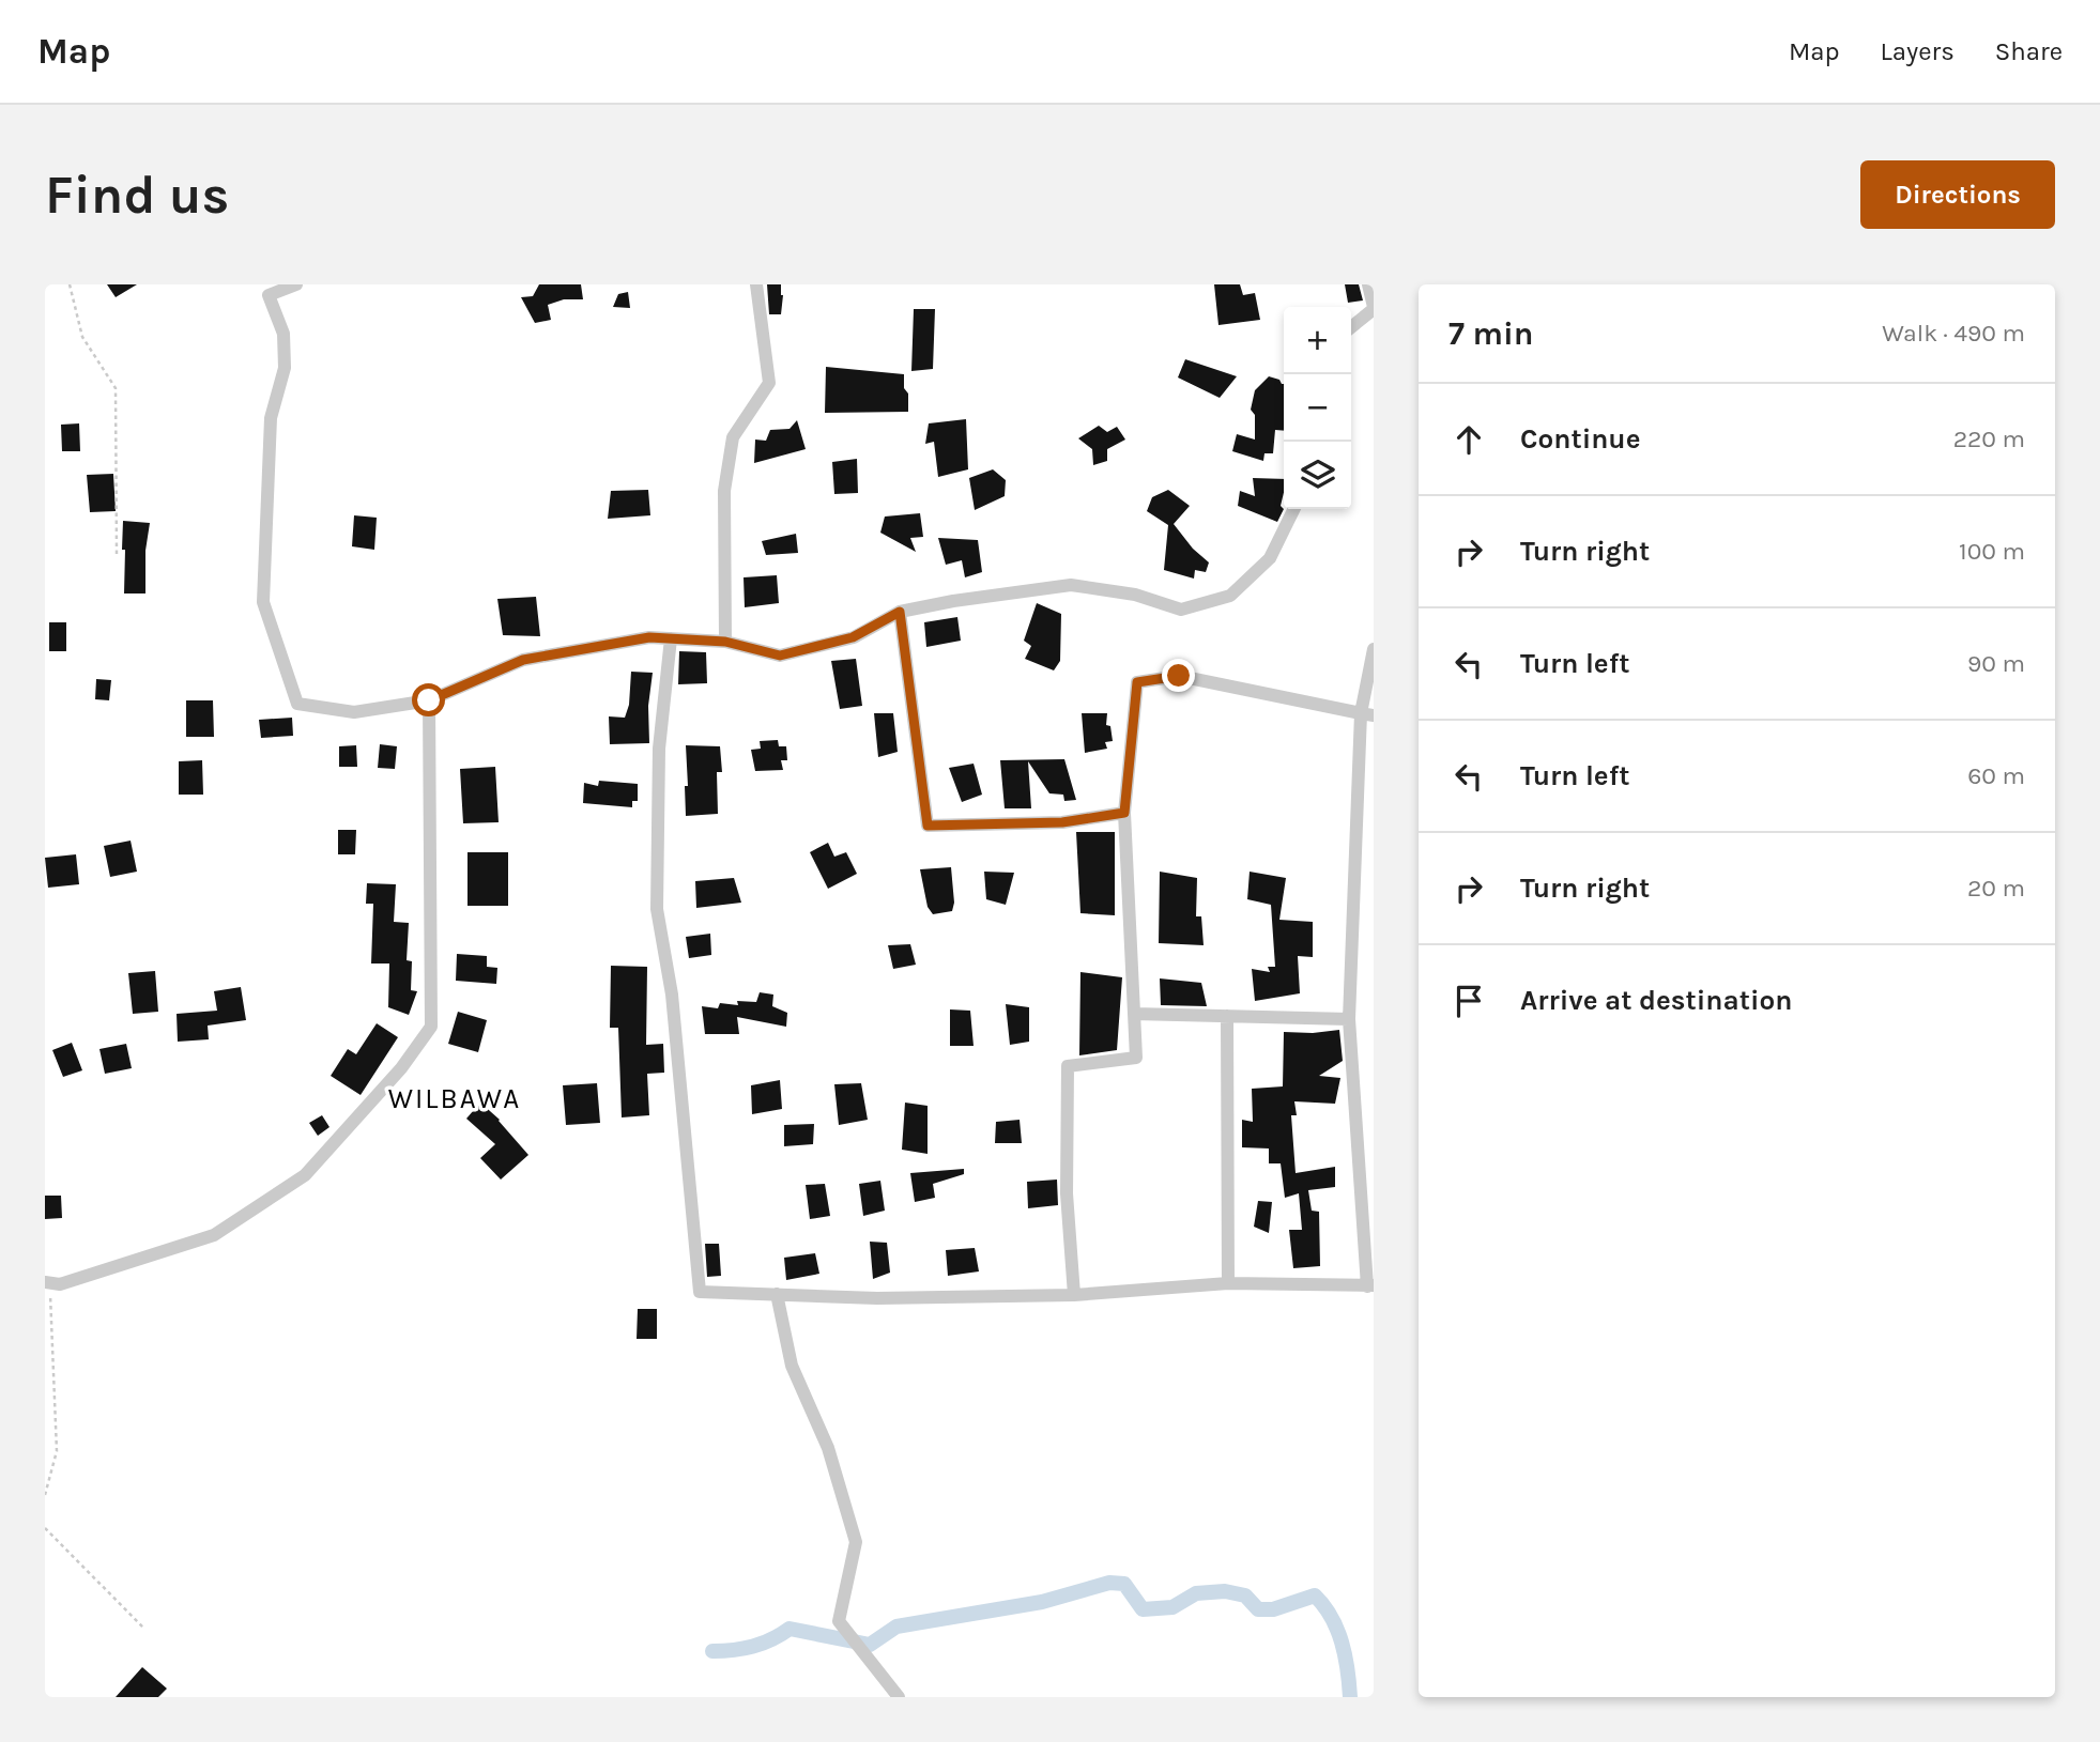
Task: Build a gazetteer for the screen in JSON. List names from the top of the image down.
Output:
{
  "districts": ["WILBAWA"],
  "page": {
    "header": "Map",
    "nav": ["Map", "Layers", "Share"],
    "buttons": "Directions",
    "title": "Find us",
    "heading": ["7 min", "Walk · 490 m"],
    "map_buttons": ["+", "−"],
    "list": [
      ["Continue", "220 m"],
      ["Turn right", "100 m"],
      ["Turn left", "90 m"],
      ["Turn left", "60 m"],
      ["Turn right", "20 m"],
      "Arrive at destination"
    ]
  }
}
